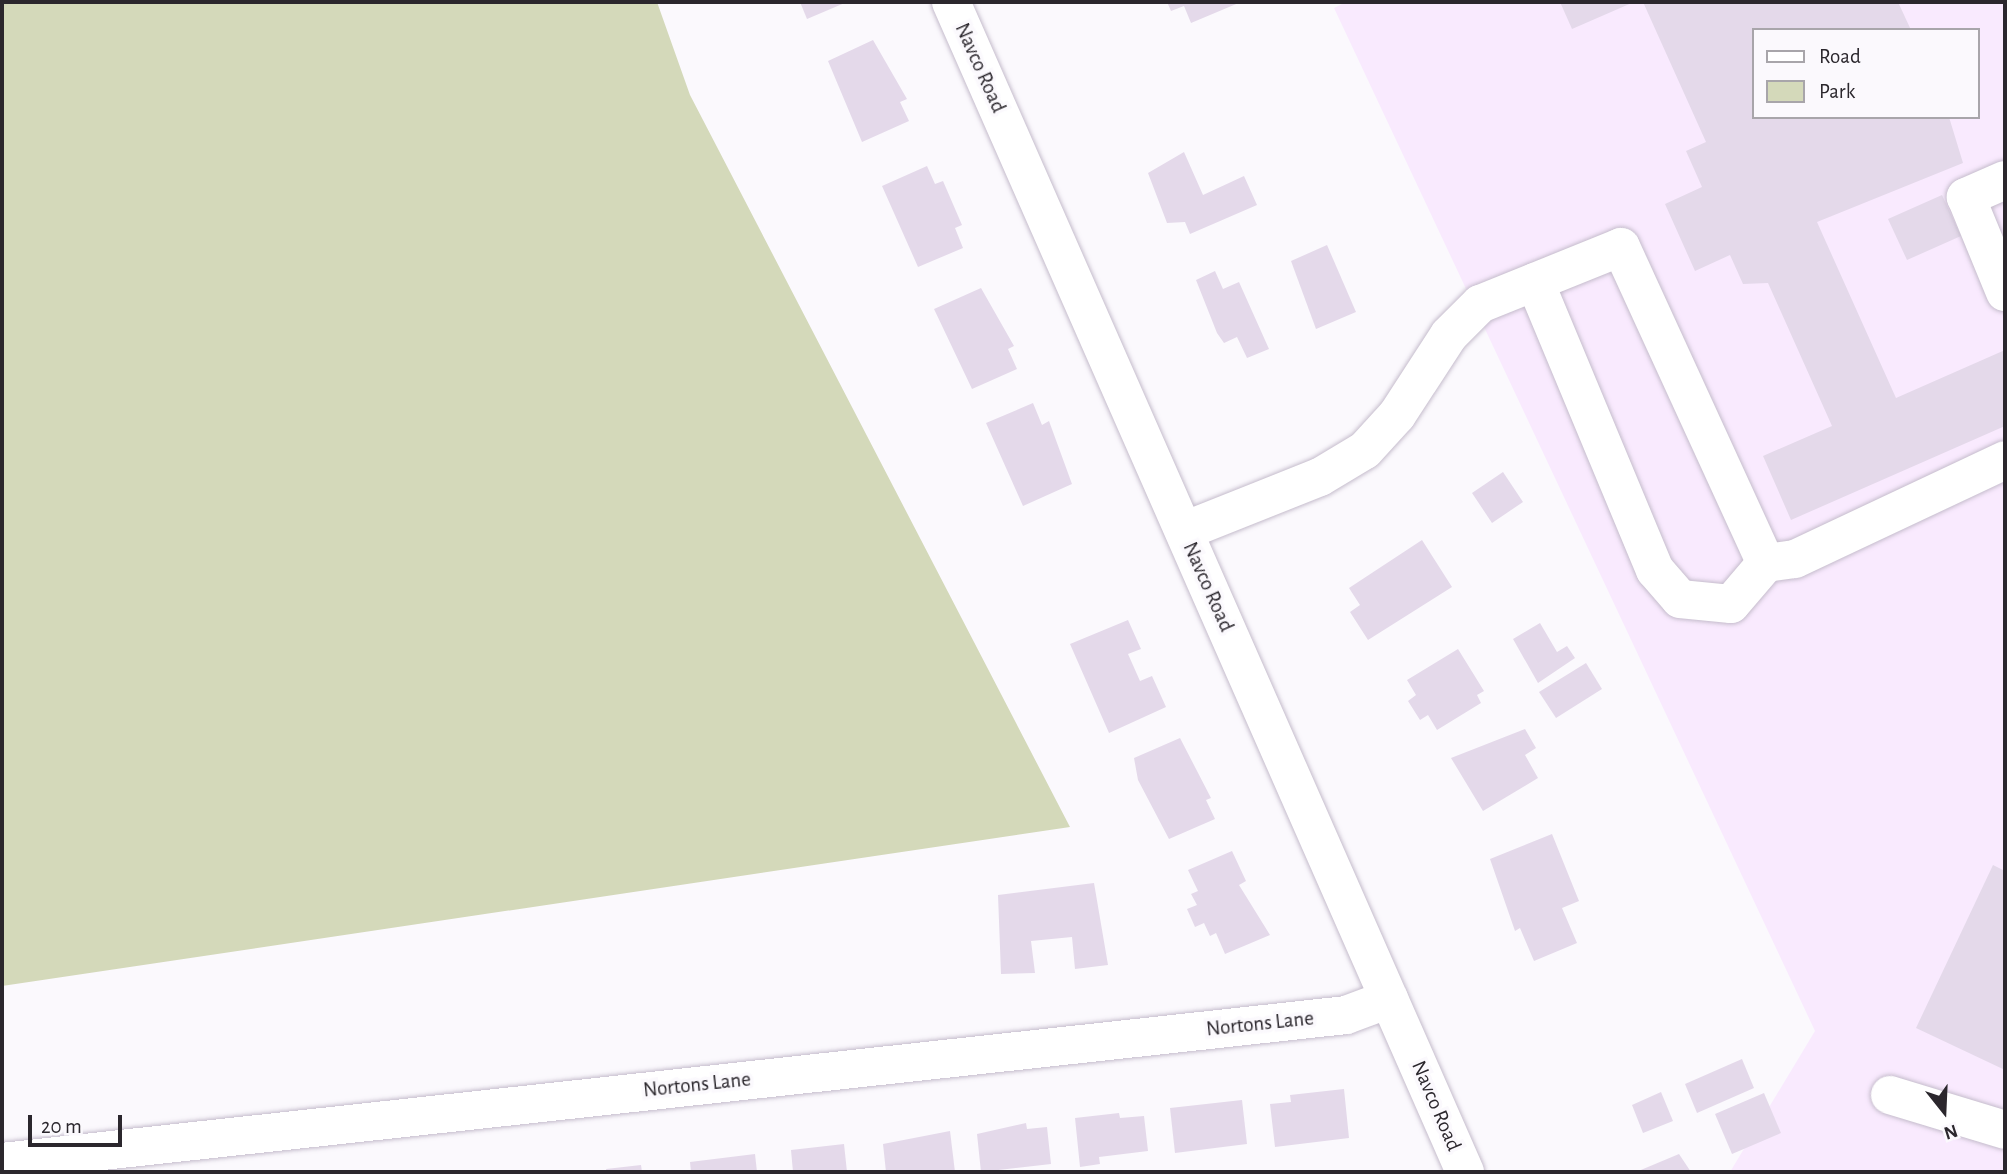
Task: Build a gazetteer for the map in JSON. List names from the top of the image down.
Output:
{
  "streets": {
    "street": ["Navco Road", "Nortons Lane"]
  },
  "crossings": [
    ["Navco Road", "Nortons Lane"]
  ],
  "legend": ["Road", "Park"],
  "scale_bar": "20 m",
  "north": "bottom"
}
